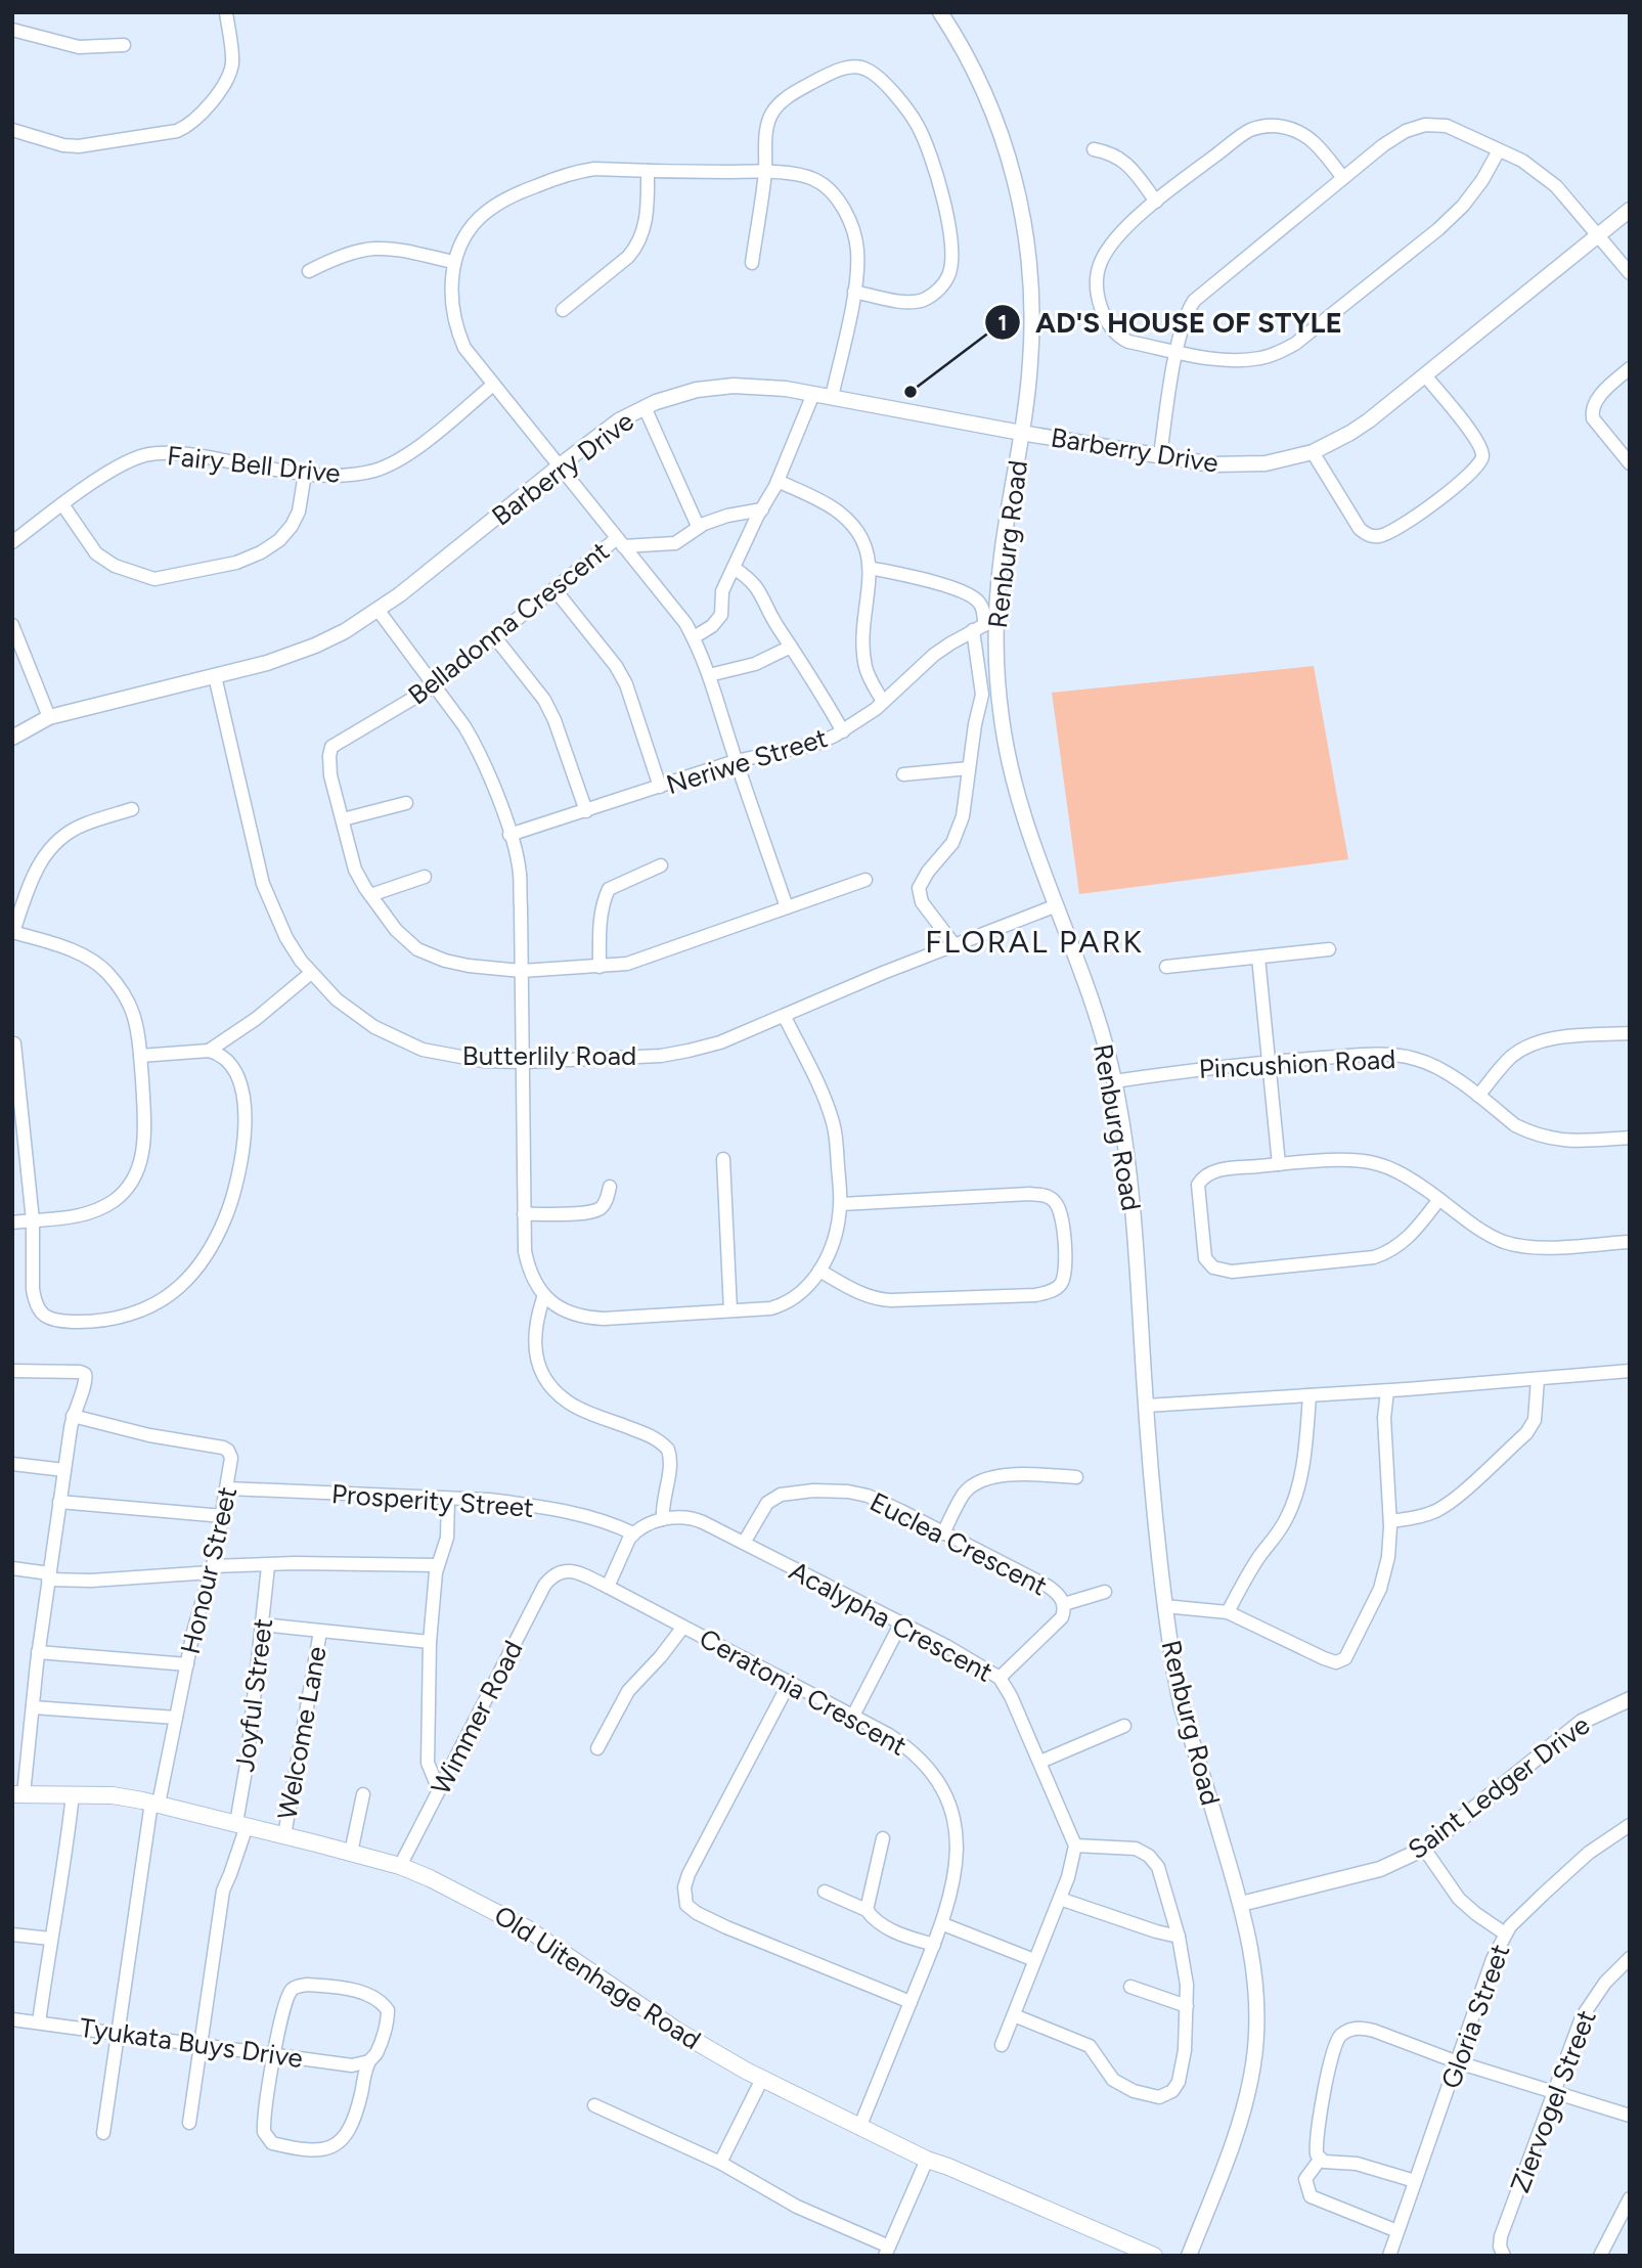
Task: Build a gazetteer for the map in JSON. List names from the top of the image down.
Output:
{
  "streets": {
    "main road": ["Old Uitenhage Road"],
    "street": [
      "Barberry Drive",
      "Fairy Bell Drive",
      "Renburg Road",
      "Belladonna Crescent",
      "Neriwe Street",
      "Butterlily Road",
      "Pincushion Road",
      "Prosperity Street",
      "Euclea Crescent",
      "Honour Street",
      "Acalypha Crescent",
      "Ceratonia Crescent",
      "Joyful Street",
      "Wimmer Road",
      "Welcome Lane",
      "Saint Ledger Drive",
      "Gloria Street",
      "Tyukata Buys Drive",
      "Ziervogel Street"
    ]
  },
  "crossings": [
    ["Barberry Drive", "Renburg Road"],
    ["Barberry Drive", "Butterlily Road"],
    ["Renburg Road", "Neriwe Street"],
    ["Renburg Road", "Butterlily Road"],
    ["Renburg Road", "Pincushion Road"],
    ["Renburg Road", "Saint Ledger Drive"],
    ["Prosperity Street", "Honour Street"],
    ["Prosperity Street", "Acalypha Crescent"],
    ["Euclea Crescent", "Acalypha Crescent"],
    ["Honour Street", "Old Uitenhage Road"],
    ["Honour Street", "Tyukata Buys Drive"],
    ["Ceratonia Crescent", "Wimmer Road"],
    ["Ceratonia Crescent", "Old Uitenhage Road"],
    ["Joyful Street", "Old Uitenhage Road"],
    ["Joyful Street", "Tyukata Buys Drive"],
    ["Wimmer Road", "Old Uitenhage Road"],
    ["Welcome Lane", "Old Uitenhage Road"]
  ],
  "districts": ["FLORAL PARK"],
  "places": ["AD'S HOUSE OF STYLE"]
}
